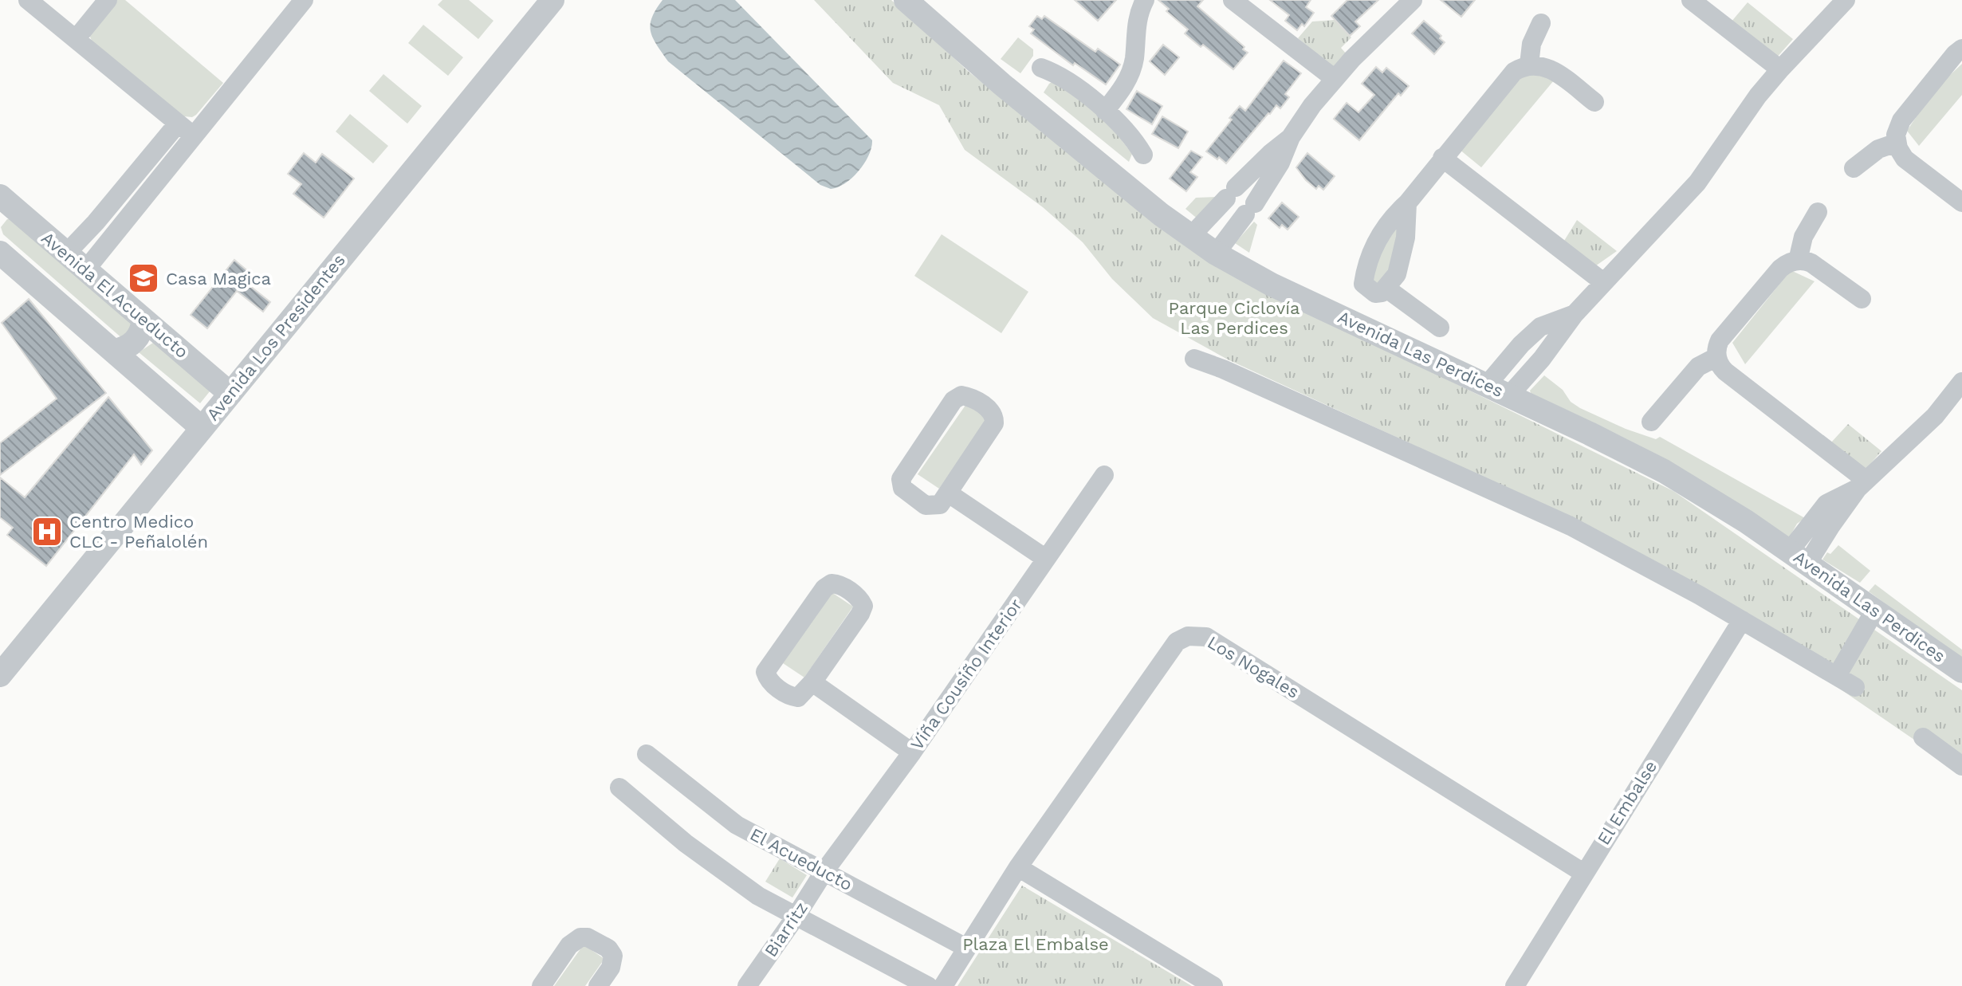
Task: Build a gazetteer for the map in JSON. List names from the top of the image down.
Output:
{
  "streets": {
    "street": [
      "Avenida El Acueducto",
      "Avenida Los Presidentes",
      "Avenida Las Perdices",
      "Los Nogales",
      "Viña Cousiño Interior",
      "El Embalse",
      "El Acueducto",
      "Biarritz"
    ]
  },
  "crossings": [
    ["Avenida El Acueducto", "Avenida Los Presidentes"],
    ["Los Nogales", "El Embalse"],
    ["Los Nogales", "El Acueducto"],
    ["Viña Cousiño Interior", "El Acueducto"],
    ["Viña Cousiño Interior", "Biarritz"],
    ["El Acueducto", "Biarritz"]
  ],
  "parks": ["Parque Ciclovía Las Perdices", "Plaza El Embalse"],
  "places": {
    "school or university": ["Casa Magica"],
    "hospital": ["Centro Medico CLC - Peñalolén"]
  }
}
